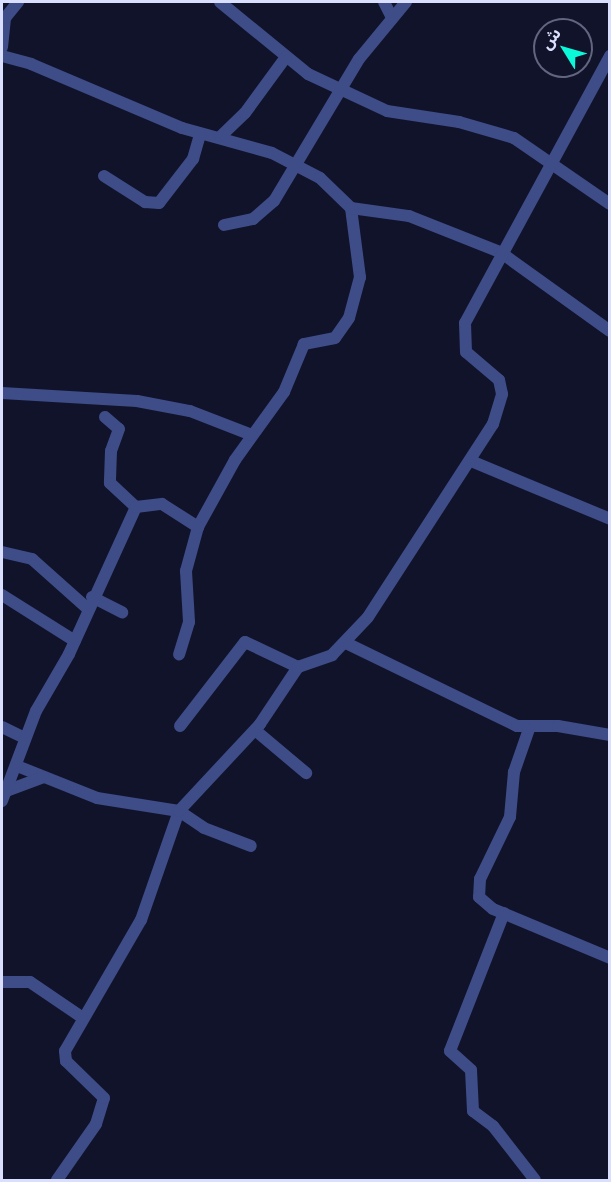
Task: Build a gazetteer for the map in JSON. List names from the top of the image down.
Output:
{
  "north": "top left"
}
